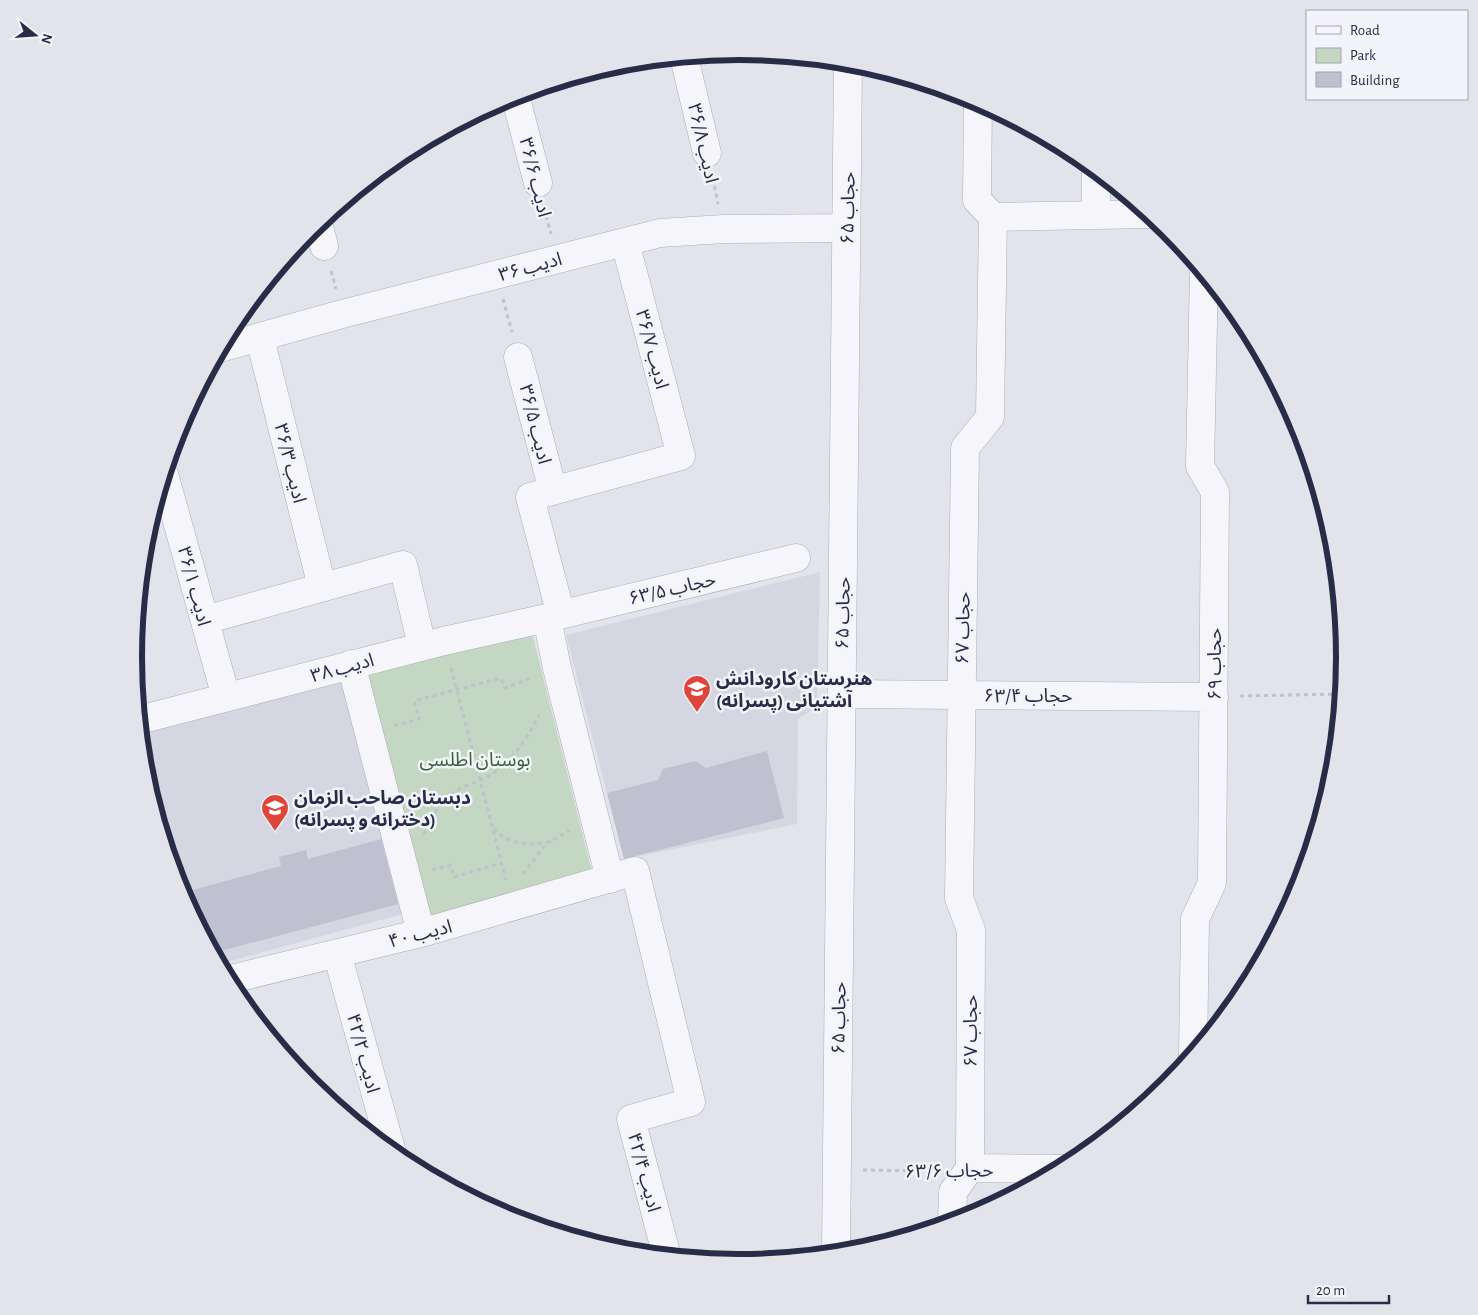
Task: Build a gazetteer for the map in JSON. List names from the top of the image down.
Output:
{
  "streets": {
    "street": [
      "ادیب ۳۶/۸",
      "ادیب ۳۶/۶",
      "حجاب ۶۵",
      "ادیب ۳۶",
      "ادیب ۳۶/۷",
      "ادیب ۳۶/۵",
      "ادیب ۳۶/۳",
      "ادیب ۳۶/۱",
      "حجاب ۶۳/۵",
      "حجاب ۶۷",
      "حجاب ۶۹",
      "ادیب ۳۸",
      "حجاب ۶۳/۴",
      "ادیب ۴۰",
      "ادیب ۴۲/۲",
      "حجاب ۶۳/۶",
      "ادیب ۴۲/۴"
    ]
  },
  "crossings": [
    ["ادیب ۳۶/۸", "ادیب ۳۶"],
    ["ادیب ۳۶/۶", "ادیب ۳۶"],
    ["حجاب ۶۵", "ادیب ۳۶"],
    ["حجاب ۶۵", "حجاب ۶۳/۴"],
    ["حجاب ۶۵", "حجاب ۶۳/۶"],
    ["ادیب ۳۶", "ادیب ۳۶/۷"],
    ["ادیب ۳۶", "ادیب ۳۶/۳"],
    ["ادیب ۳۶/۷", "ادیب ۳۶/۵"],
    ["ادیب ۳۶/۱", "ادیب ۳۸"],
    ["حجاب ۶۳/۵", "ادیب ۳۸"],
    ["حجاب ۶۷", "حجاب ۶۳/۴"],
    ["حجاب ۶۷", "حجاب ۶۳/۶"],
    ["حجاب ۶۹", "حجاب ۶۳/۴"],
    ["ادیب ۴۰", "ادیب ۴۲/۲"],
    ["ادیب ۴۰", "ادیب ۴۲/۴"]
  ],
  "parks": ["بوستان اطلسی"],
  "places": {
    "school or university": ["هنرستان کارودانش آشتیانی (پسرانه)", "دبستان صاحب الزمان (دخترانه و پسرانه)"]
  },
  "legend": ["Road", "Park", "Building"],
  "scale_bar": "20 m",
  "north": "right"
}
